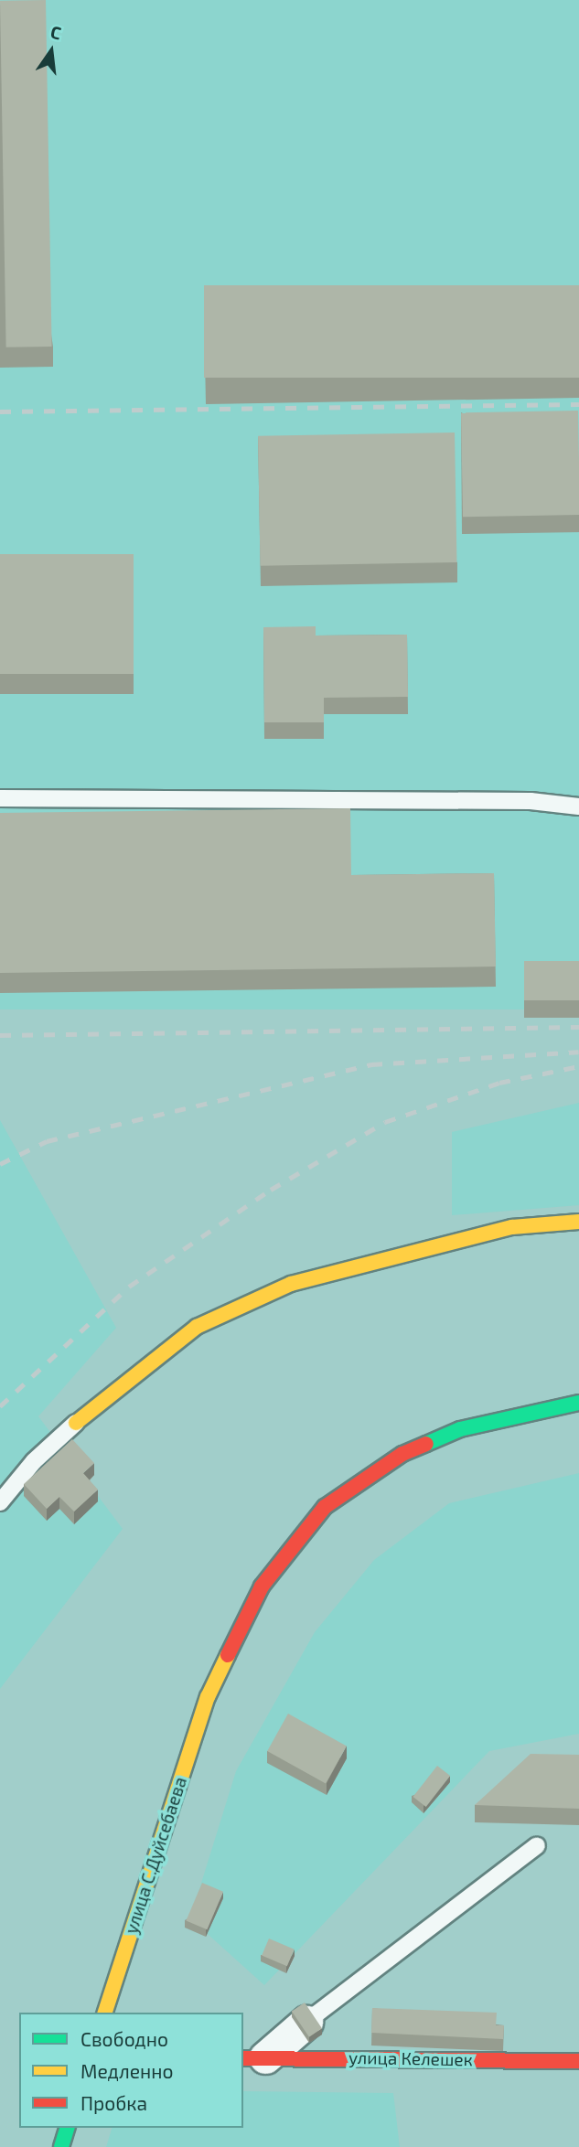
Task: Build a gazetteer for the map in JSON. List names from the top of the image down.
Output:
{
  "streets": {
    "street": ["улица С.Дуйсебаева", "улица Келешек"]
  },
  "legend": ["Свободно", "Медленно", "Пробка"],
  "north": "top"
}
